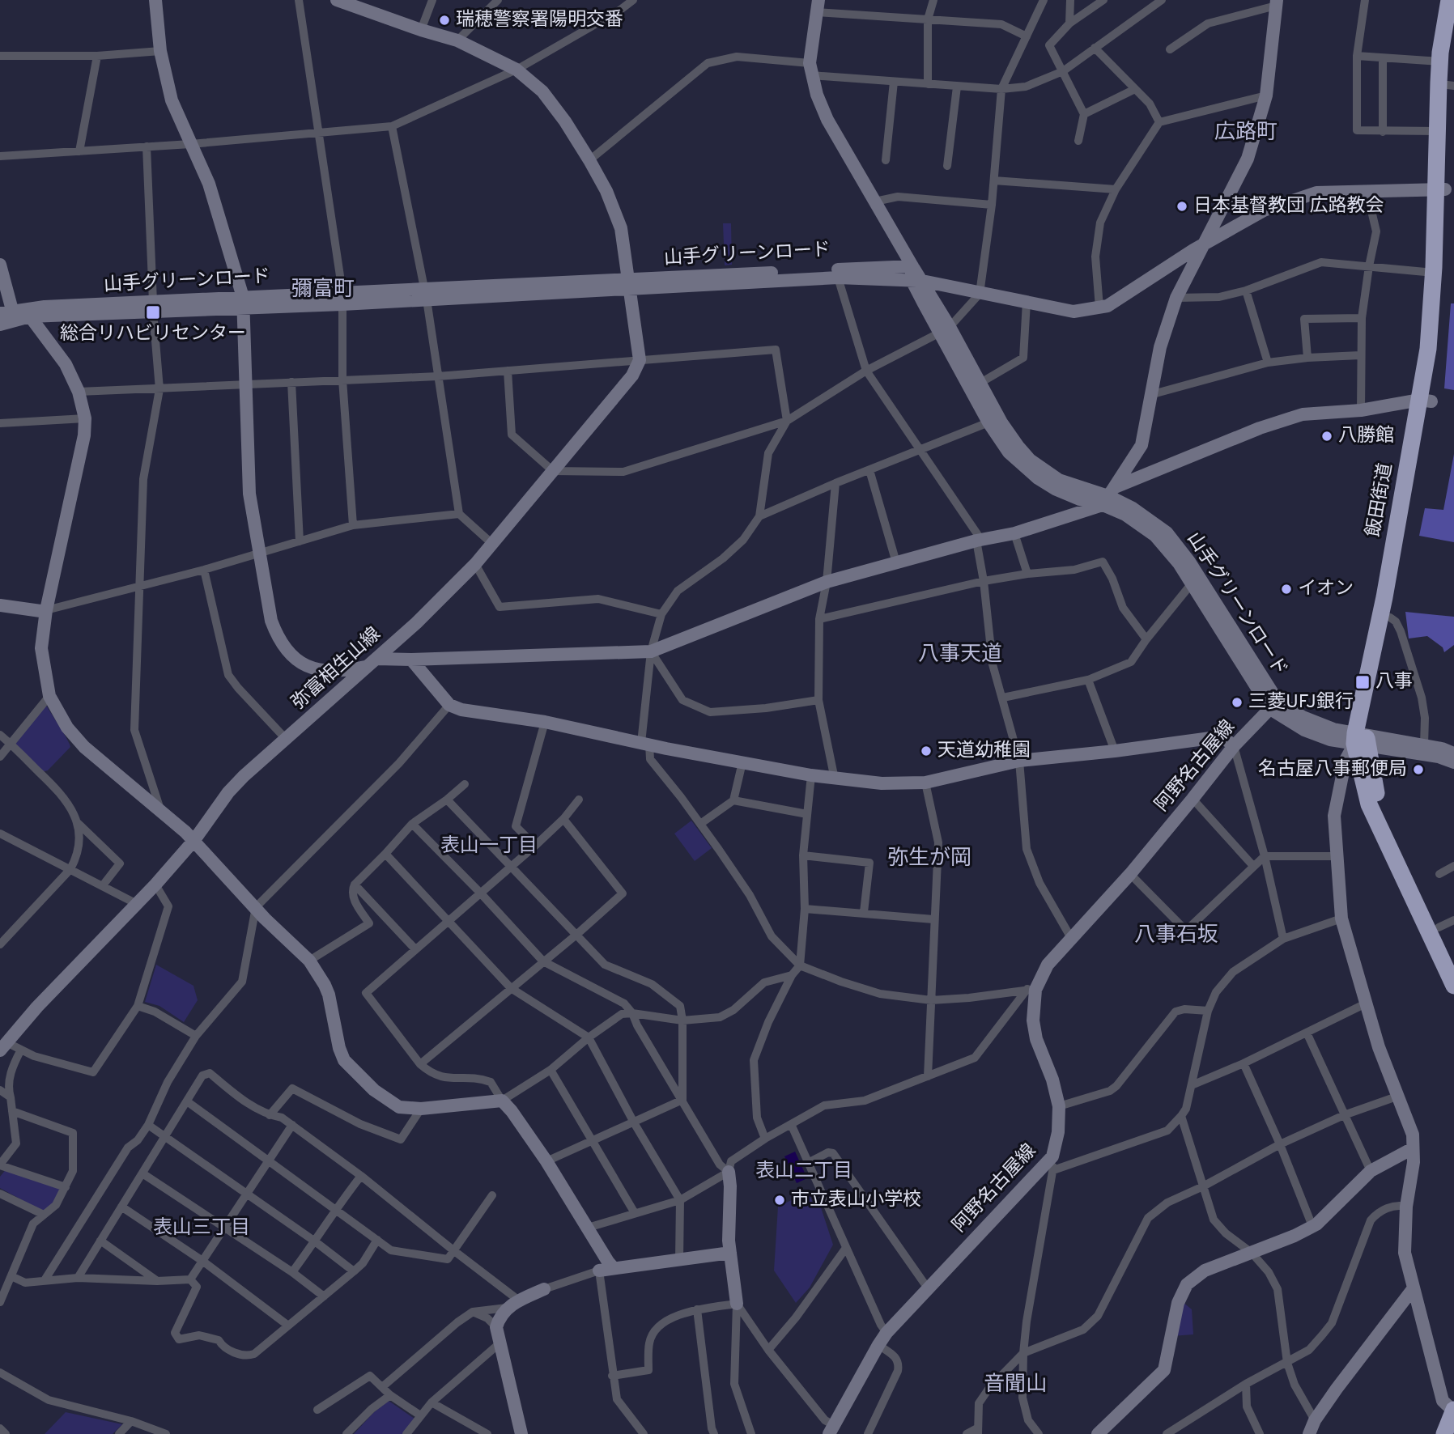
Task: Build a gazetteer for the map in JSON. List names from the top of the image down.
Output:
{
  "streets": {
    "highway": ["飯田街道"],
    "street": ["山手グリーンロード", "弥富相生山線", "阿野名古屋線"]
  },
  "crossings": [
    ["山手グリーンロード", "阿野名古屋線"]
  ],
  "districts": [
    "広路町",
    "彌富町",
    "八事天道",
    "表山一丁目",
    "弥生が岡",
    "八事石坂",
    "表山二丁目",
    "表山三丁目",
    "音聞山"
  ],
  "places": {
    "other": [
      "瑞穂警察署陽明交番",
      "日本基督教団 広路教会",
      "八勝館",
      "イオン",
      "三菱UFJ銀行",
      "天道幼稚園",
      "名古屋八事郵便局",
      "市立表山小学校"
    ],
    "transit": ["総合リハビリセンター", "八事"]
  }
}
